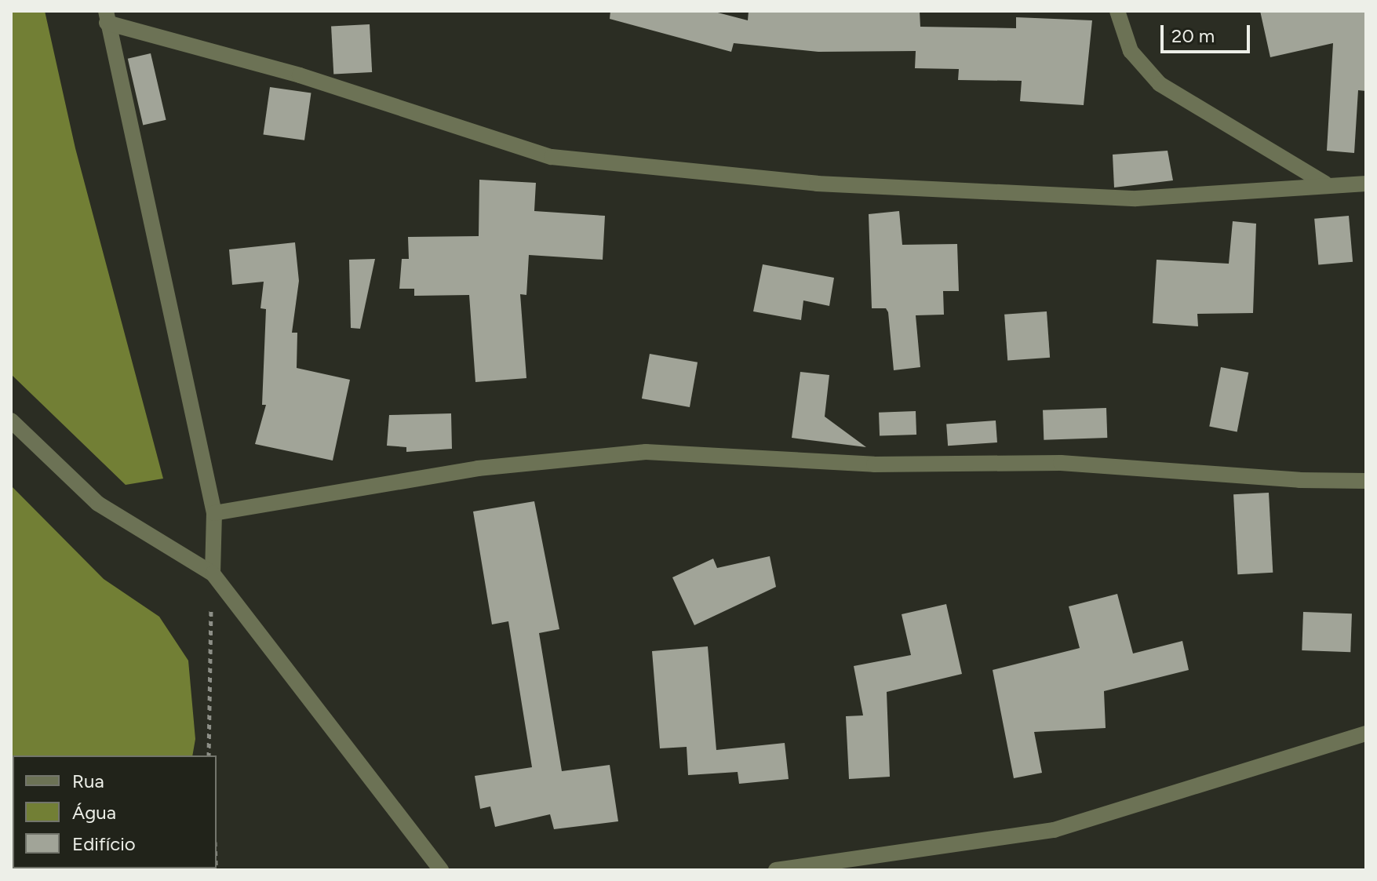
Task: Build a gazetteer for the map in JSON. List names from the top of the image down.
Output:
{
  "legend": ["Rua", "Água", "Edifício"],
  "scale_bar": "20 m"
}
